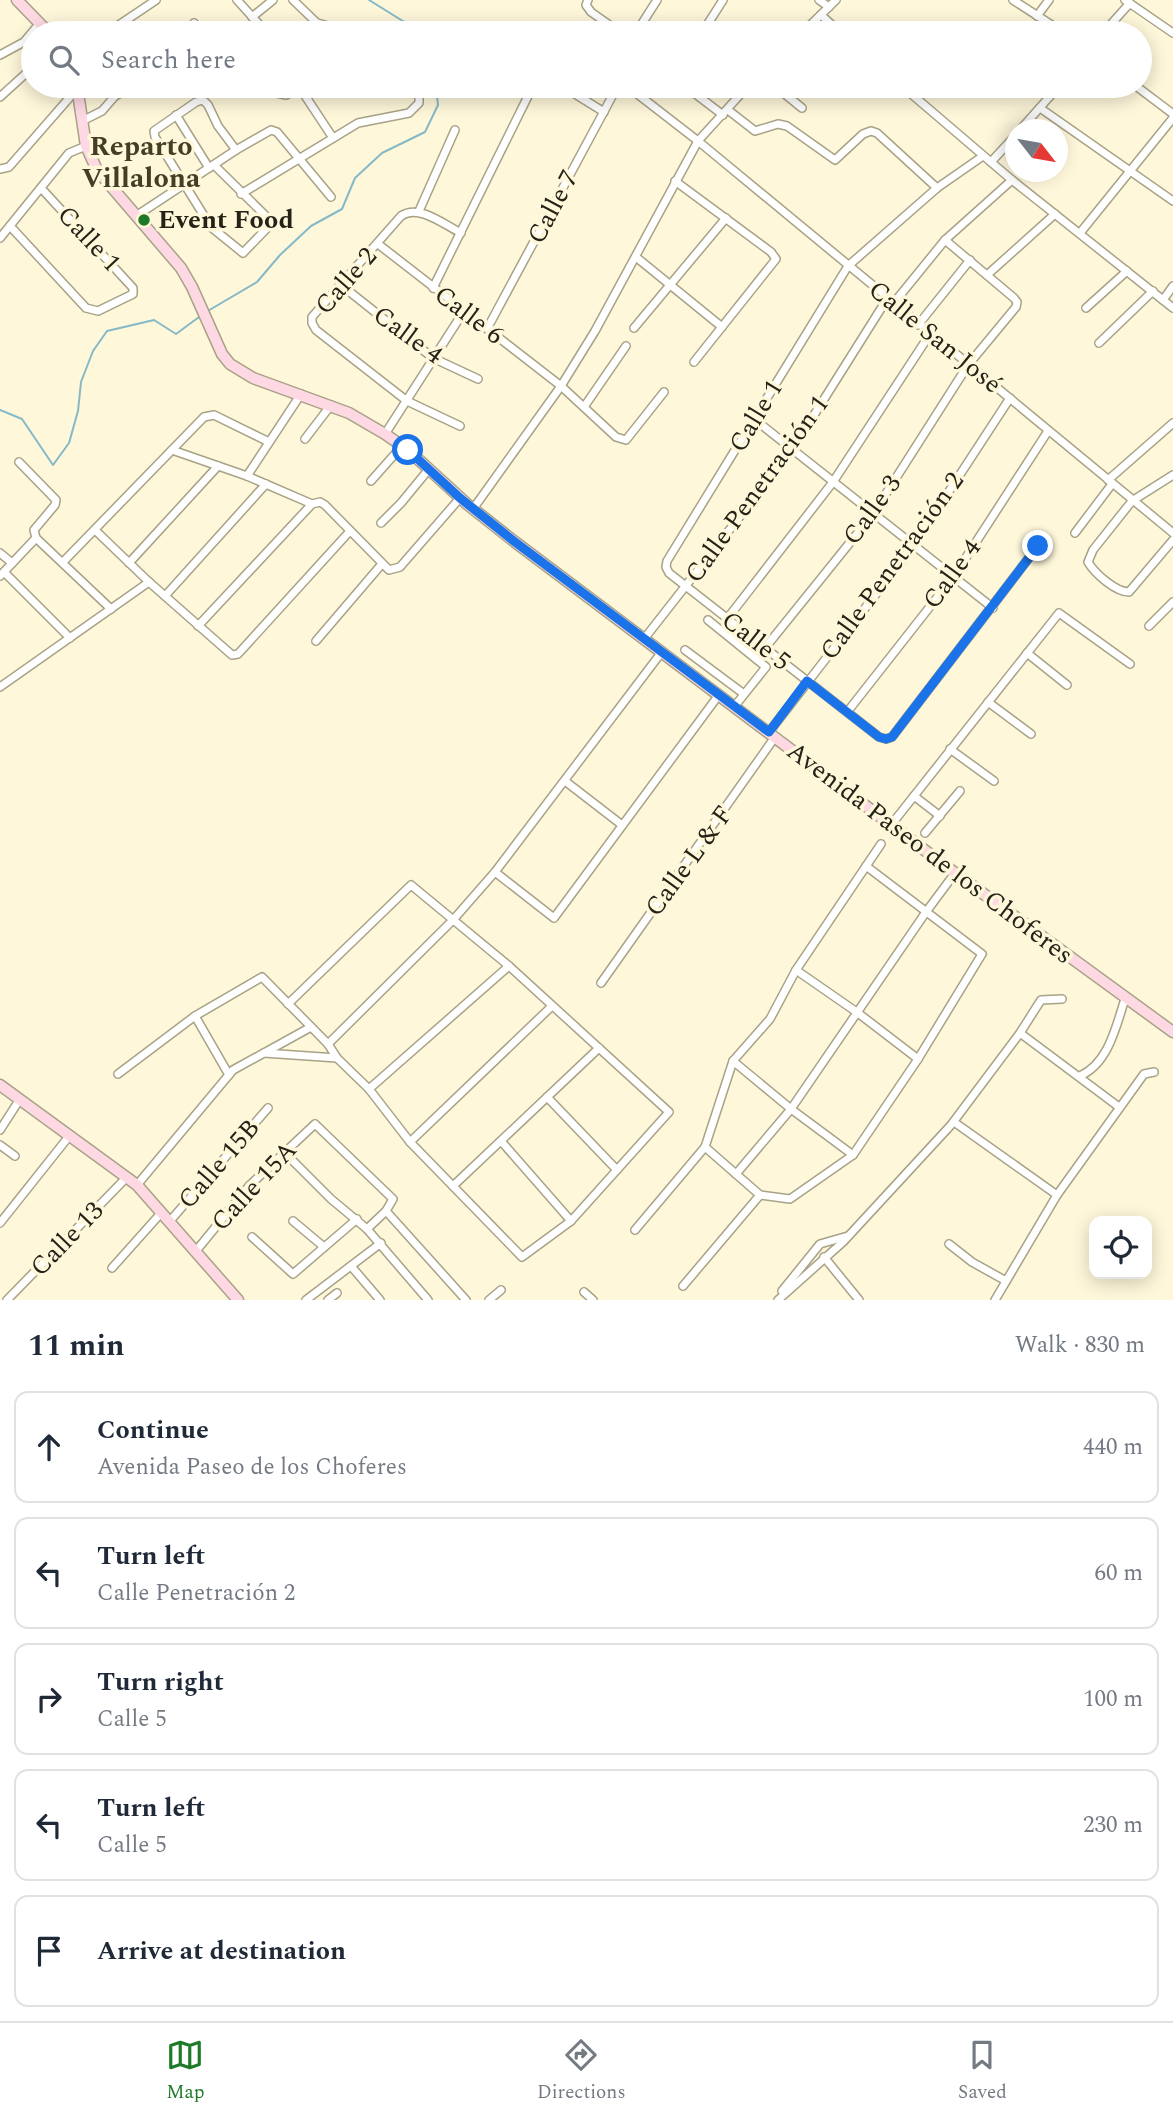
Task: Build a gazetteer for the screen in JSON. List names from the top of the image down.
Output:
{
  "streets": {
    "street": [
      "Calle 7",
      "Calle 1",
      "Calle 2",
      "Calle 6",
      "Calle 4",
      "Calle San José",
      "Calle Penetración 1",
      "Calle 3",
      "Calle Penetración 2",
      "Calle 5",
      "Avenida Paseo de los Choferes",
      "Calle L & F",
      "Calle 15B",
      "Calle 15A",
      "Calle 13"
    ]
  },
  "crossings": [
    ["Calle 7", "Calle 6"],
    ["Calle 1", "Calle San José"],
    ["Calle 1", "Calle 5"],
    ["Calle 2", "Calle 6"],
    ["Calle 2", "Calle 4"],
    ["Calle 4", "Calle San José"],
    ["Calle 4", "Calle 5"],
    ["Calle San José", "Calle Penetración 1"],
    ["Calle San José", "Calle 3"],
    ["Calle San José", "Calle Penetración 2"],
    ["Calle Penetración 1", "Calle 5"],
    ["Calle Penetración 1", "Avenida Paseo de los Choferes"],
    ["Calle 3", "Calle 5"],
    ["Calle Penetración 2", "Calle 5"],
    ["Calle Penetración 2", "Avenida Paseo de los Choferes"],
    ["Calle Penetración 2", "Calle L & F"],
    ["Avenida Paseo de los Choferes", "Calle L & F"]
  ],
  "districts": ["Reparto Villalona"],
  "places": ["Event Food"],
  "north": "bottom right",
  "page": {
    "search": "Search here",
    "heading": ["11 min", "Walk · 830 m"],
    "list": [
      ["Continue", "Avenida Paseo de los Choferes", "440 m"],
      ["Turn left", "Calle Penetración 2", "60 m"],
      ["Turn right", "Calle 5", "100 m"],
      ["Turn left", "Calle 5", "230 m"],
      "Arrive at destination"
    ],
    "nav": ["Map", "Directions", "Saved"]
  }
}
